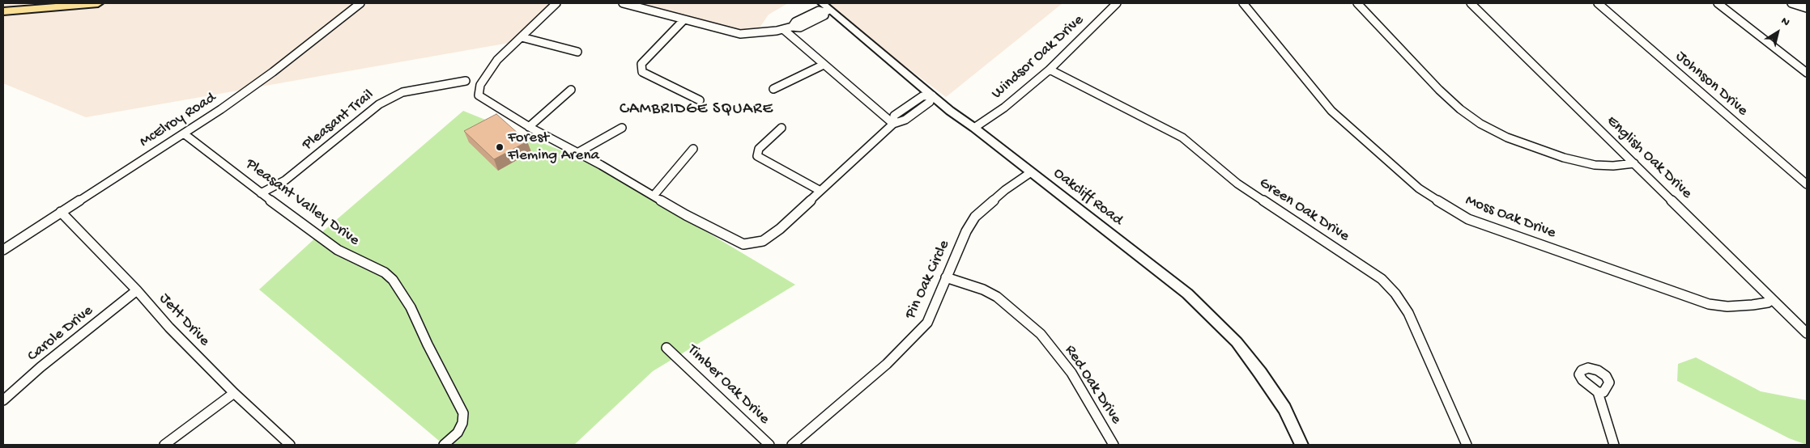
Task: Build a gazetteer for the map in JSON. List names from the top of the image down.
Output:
{
  "streets": {
    "main road": ["Oakcliff Road"],
    "street": [
      "Windsor Oak Drive",
      "Johnson Drive",
      "McElroy Road",
      "Pleasant Trail",
      "English Oak Drive",
      "Pleasant Valley Drive",
      "Green Oak Drive",
      "Moss Oak Drive",
      "Pin Oak Circle",
      "Jett Drive",
      "Carole Drive",
      "Timber Oak Drive",
      "Red Oak Drive"
    ]
  },
  "crossings": [
    ["Windsor Oak Drive", "Oakcliff Road"],
    ["Windsor Oak Drive", "Green Oak Drive"],
    ["McElroy Road", "Pleasant Valley Drive"],
    ["McElroy Road", "Jett Drive"],
    ["Pleasant Trail", "Pleasant Valley Drive"],
    ["English Oak Drive", "Moss Oak Drive"],
    ["Oakcliff Road", "Pin Oak Circle"],
    ["Pin Oak Circle", "Red Oak Drive"],
    ["Jett Drive", "Carole Drive"]
  ],
  "districts": ["CAMBRIDGE SQUARE"],
  "places": ["Forest Fleming Arena"],
  "north": "top right"
}
